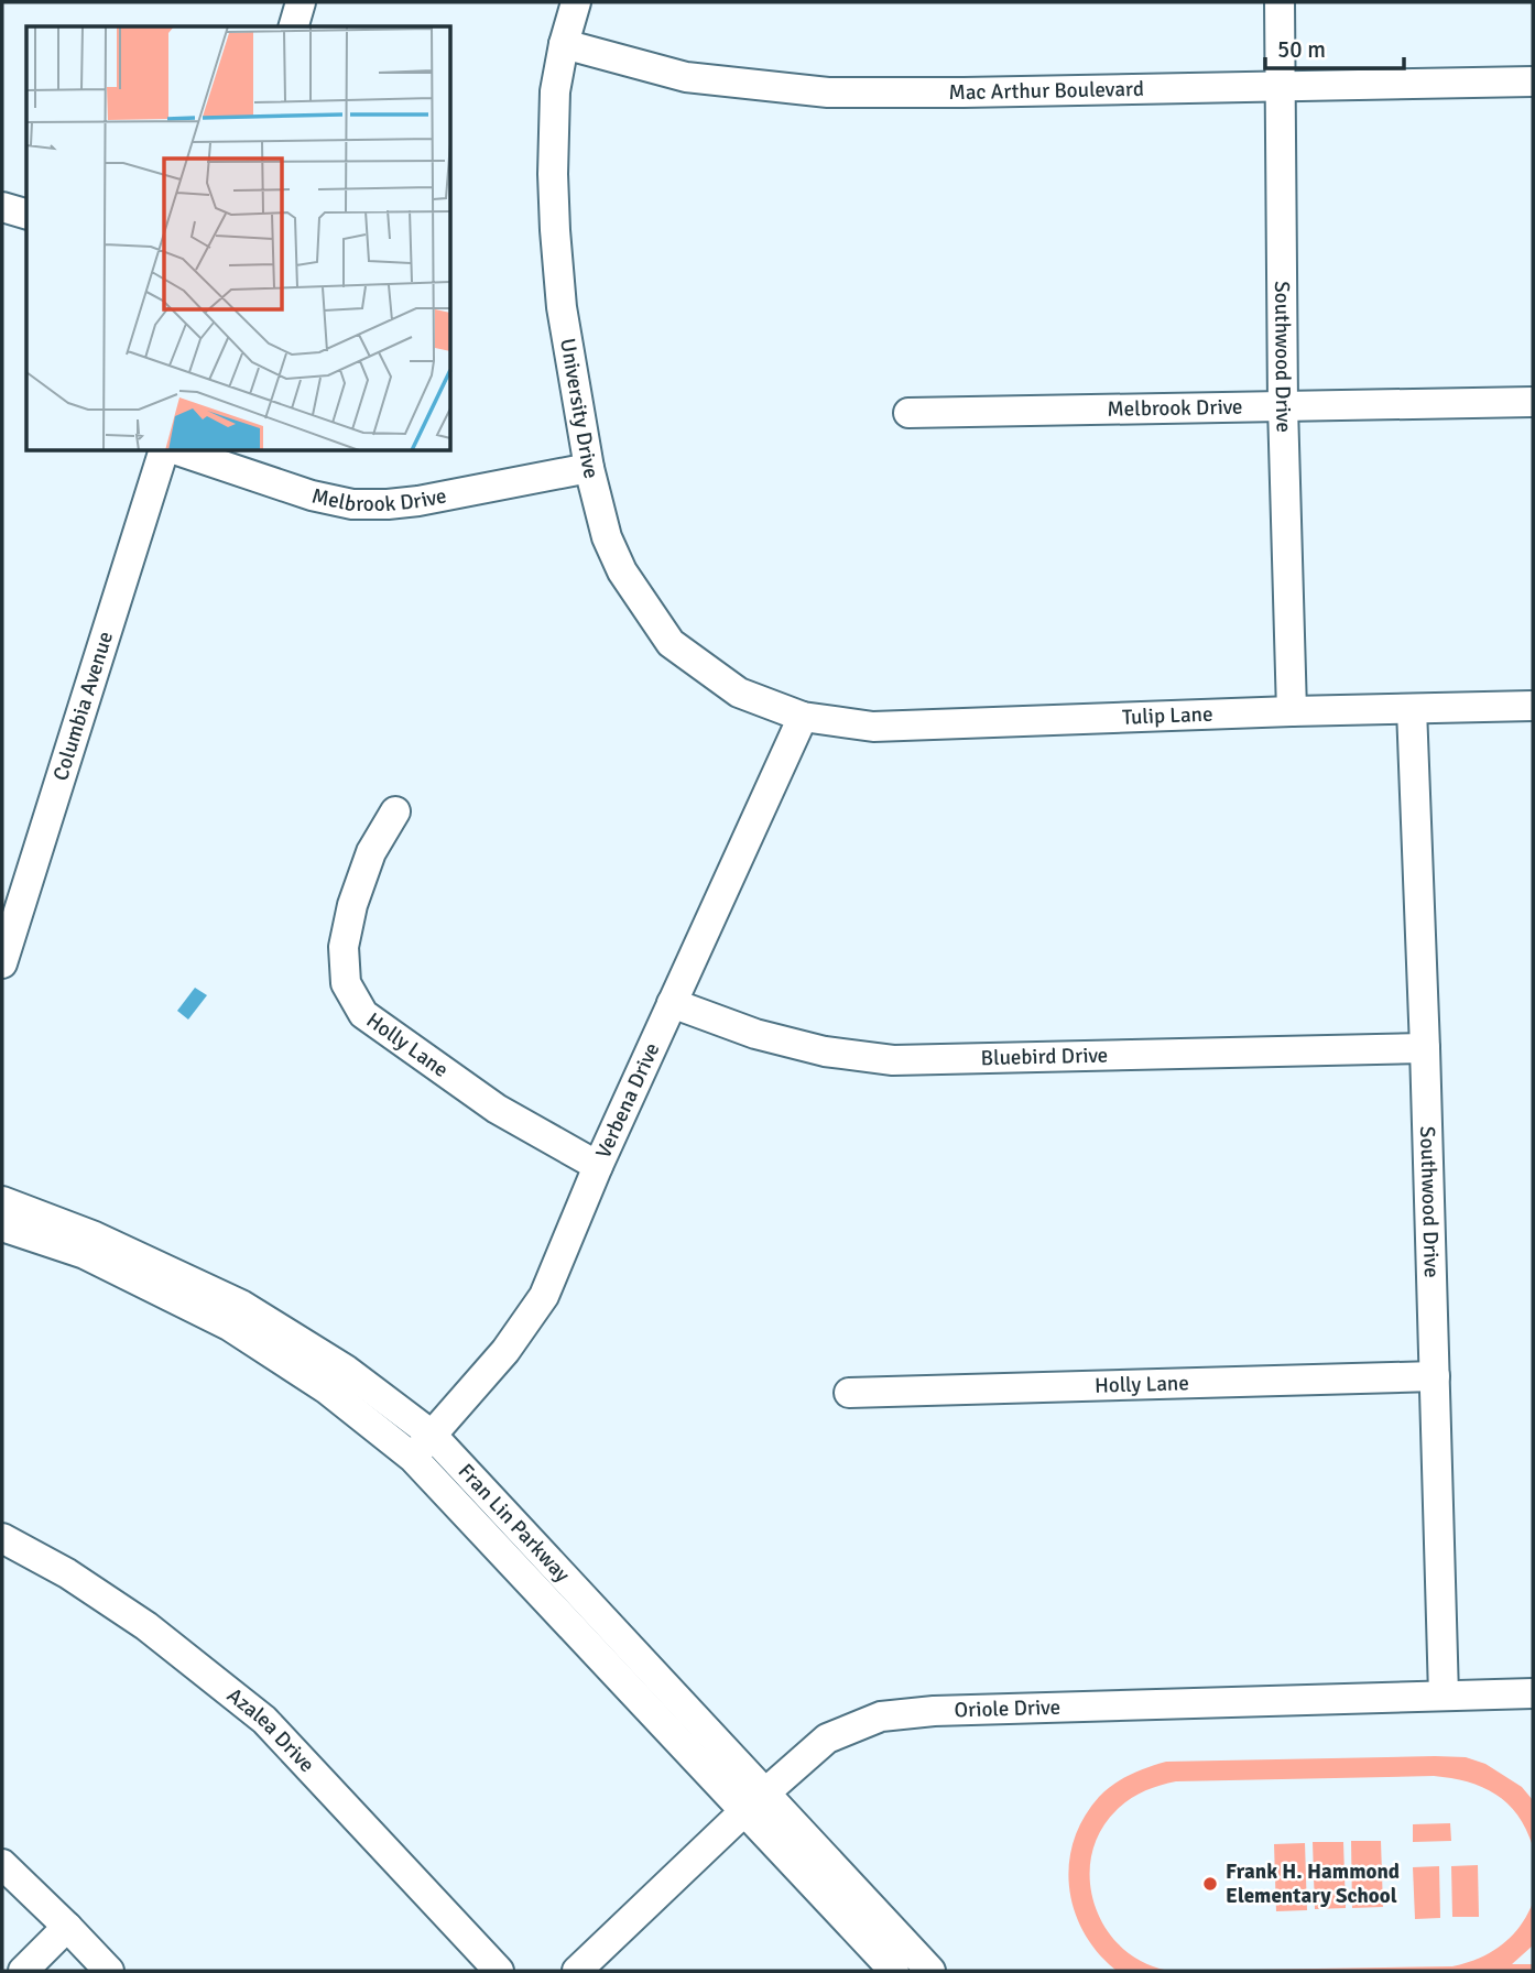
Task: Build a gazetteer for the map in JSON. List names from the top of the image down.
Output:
{
  "streets": {
    "street": [
      "Mac Arthur Boulevard",
      "Southwood Drive",
      "University Drive",
      "Melbrook Drive",
      "Columbia Avenue",
      "Tulip Lane",
      "Holly Lane",
      "Bluebird Drive",
      "Verbena Drive",
      "Fran Lin Parkway",
      "Oriole Drive",
      "Azalea Drive"
    ]
  },
  "crossings": [
    ["Mac Arthur Boulevard", "Southwood Drive"],
    ["Mac Arthur Boulevard", "University Drive"],
    ["Southwood Drive", "Melbrook Drive"],
    ["Southwood Drive", "Tulip Lane"],
    ["Southwood Drive", "Holly Lane"],
    ["Southwood Drive", "Bluebird Drive"],
    ["Southwood Drive", "Oriole Drive"],
    ["University Drive", "Melbrook Drive"],
    ["University Drive", "Tulip Lane"],
    ["University Drive", "Verbena Drive"],
    ["Tulip Lane", "Verbena Drive"],
    ["Holly Lane", "Verbena Drive"],
    ["Bluebird Drive", "Verbena Drive"],
    ["Verbena Drive", "Fran Lin Parkway"],
    ["Fran Lin Parkway", "Oriole Drive"]
  ],
  "places": ["Frank H. Hammond Elementary School"],
  "scale_bar": "50 m"
}
